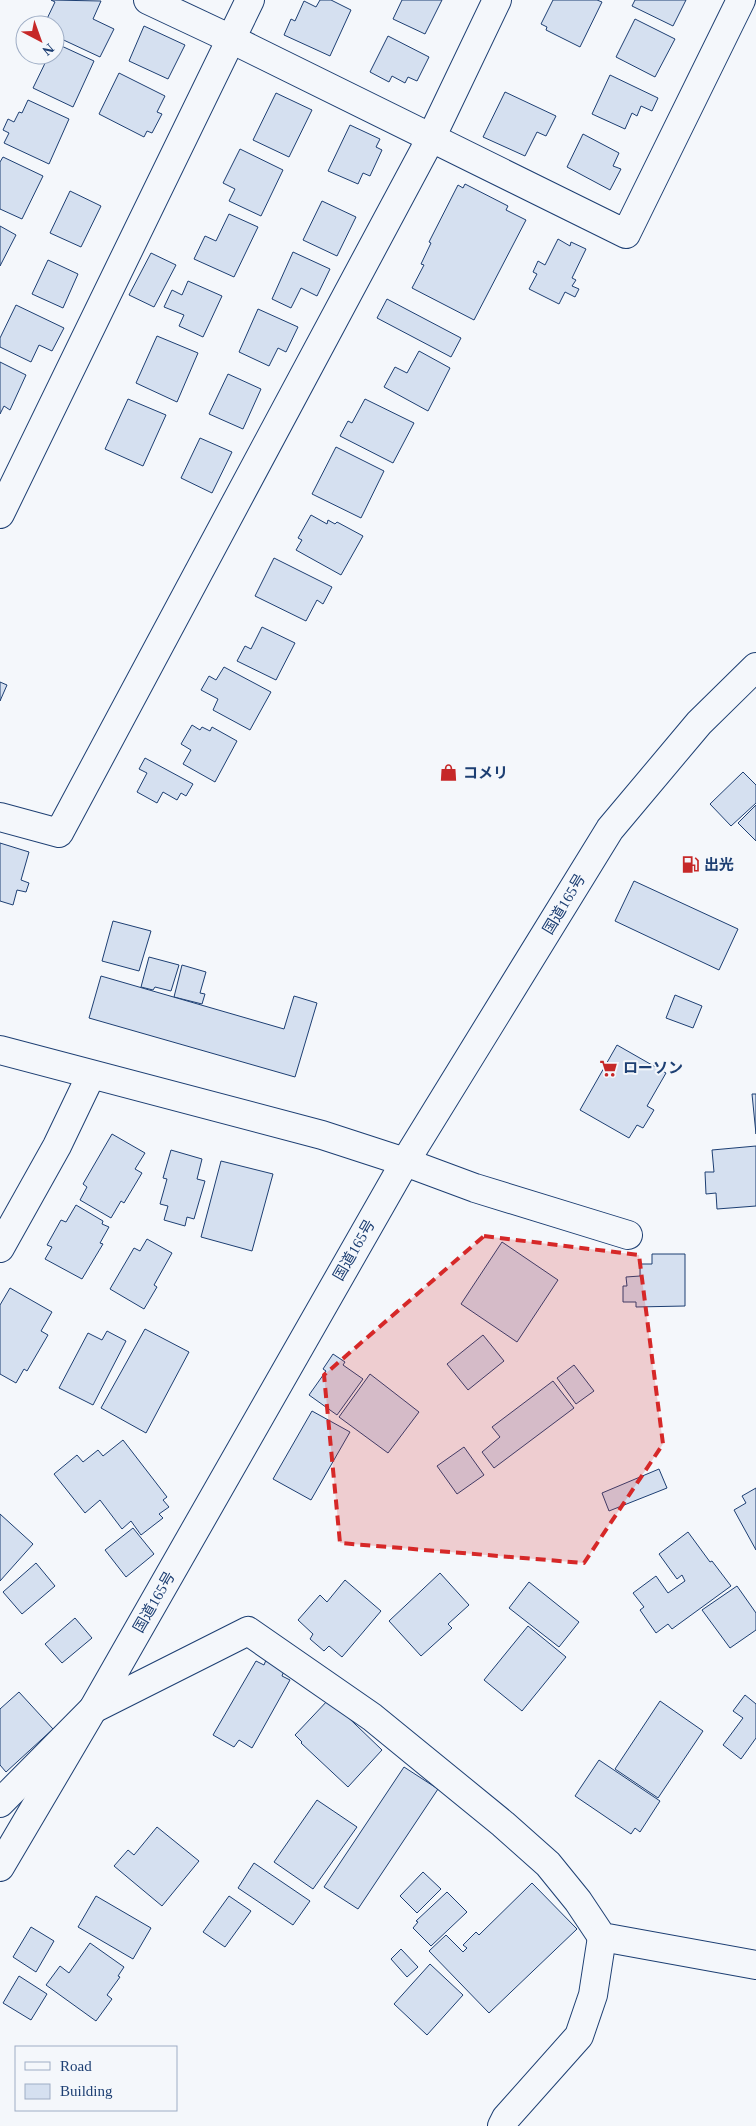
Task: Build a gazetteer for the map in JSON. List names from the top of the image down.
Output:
{
  "streets": {
    "main road": ["国道165号"]
  },
  "places": {
    "shop": ["コメリ"],
    "fuel station": ["出光"],
    "supermarket": ["ローソン"]
  },
  "legend": ["Road", "Building"],
  "north": "bottom right"
}
